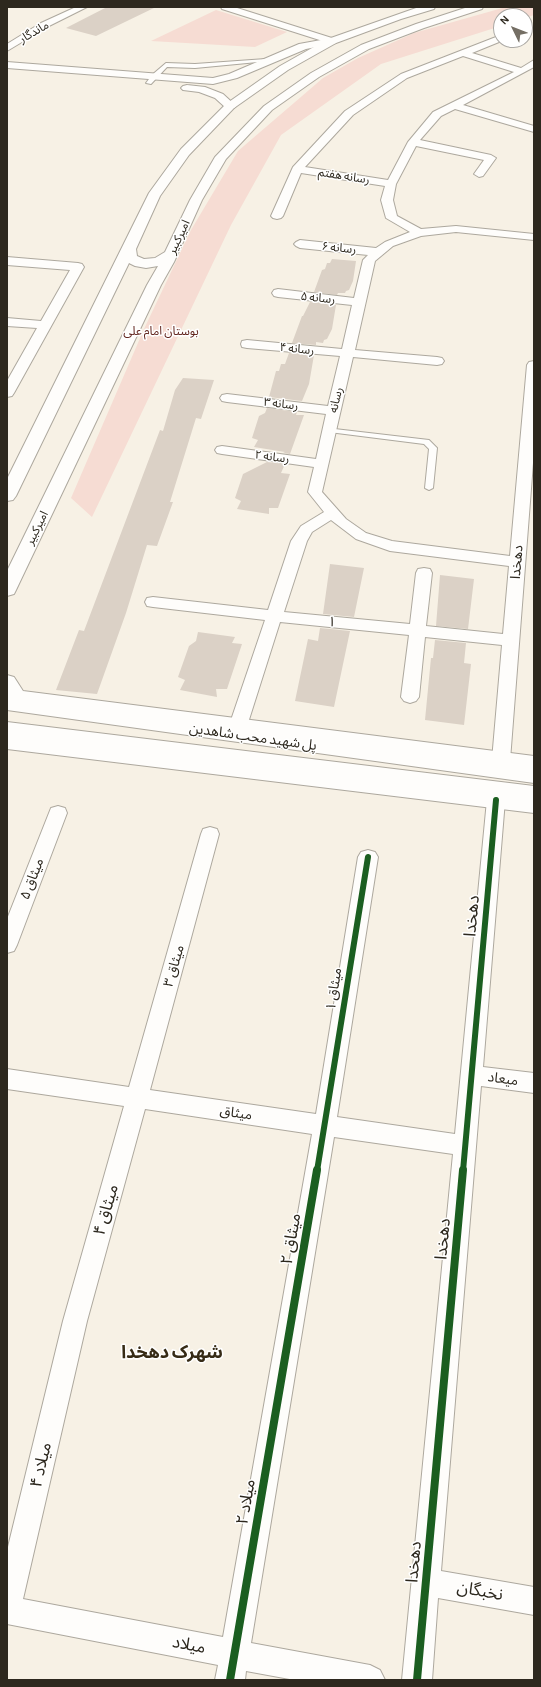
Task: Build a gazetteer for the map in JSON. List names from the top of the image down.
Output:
{
  "streets": {
    "main road": ["امیرکبیر", "پل شهید محب شاهدین"],
    "street": [
      "ماندگار",
      "رسانه هفتم",
      "رسانه ۶",
      "رسانه ۵",
      "رسانه ۴",
      "رسانه",
      "رسانه ۳",
      "رسانه ۲",
      "دهخدا",
      "۱",
      "میثاق ۵",
      "میثاق ۳",
      "میثاق ۱",
      "میعاد",
      "میثاق",
      "میثاق ۴",
      "میثاق ۲",
      "میلاد ۴",
      "میلاد ۲",
      "نخبگان",
      "میلاد"
    ]
  },
  "crossings": [
    ["رسانه ۶", "رسانه"],
    ["رسانه ۵", "رسانه"],
    ["رسانه ۴", "رسانه"],
    ["رسانه", "رسانه ۳"],
    ["رسانه", "رسانه ۲"],
    ["رسانه", "دهخدا"],
    ["دهخدا", "۱"],
    ["دهخدا", "پل شهید محب شاهدین"],
    ["دهخدا", "میعاد"],
    ["دهخدا", "میثاق"],
    ["دهخدا", "نخبگان"],
    ["میثاق ۳", "میثاق"],
    ["میثاق ۳", "میثاق ۴"],
    ["میثاق ۱", "میثاق"],
    ["میثاق ۱", "میثاق ۲"],
    ["میثاق", "میثاق ۴"],
    ["میثاق", "میثاق ۲"],
    ["میثاق ۴", "میلاد ۴"],
    ["میثاق ۲", "میلاد ۲"],
    ["میلاد ۴", "میلاد"],
    ["میلاد ۲", "میلاد"]
  ],
  "districts": ["شهرک دهخدا"],
  "parks": ["بوستان امام علی"],
  "north": "top left"
}
